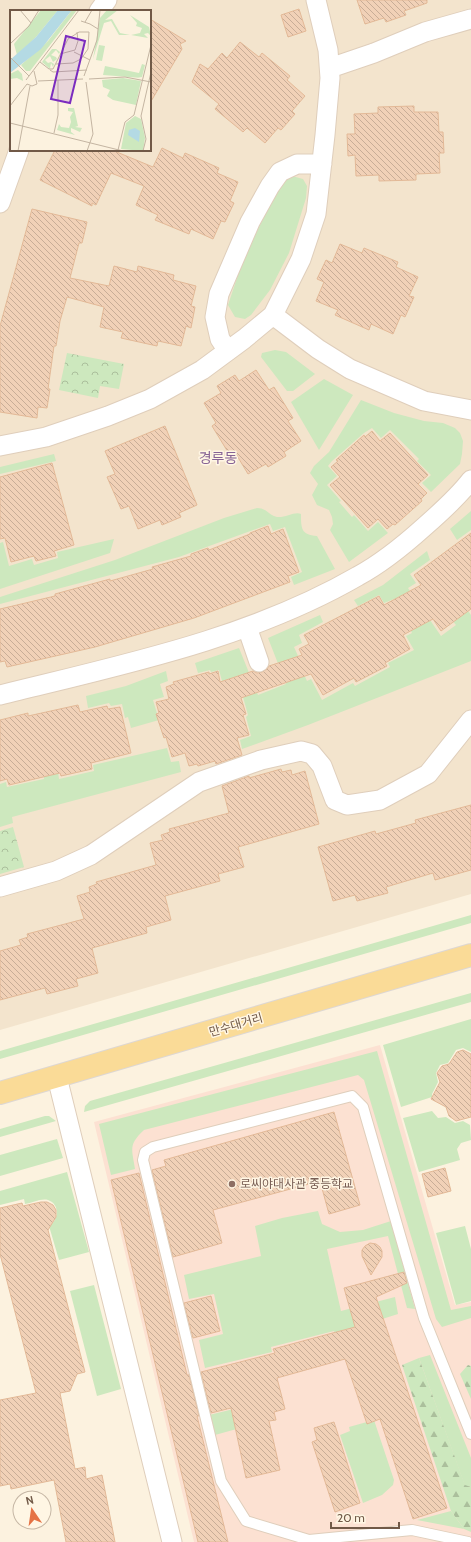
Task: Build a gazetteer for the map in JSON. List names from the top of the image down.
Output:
{
  "streets": {
    "main road": ["만수대거리"]
  },
  "districts": ["경루동"],
  "places": ["로씨야대사관 중등학교"],
  "scale_bar": "20 m",
  "north": "top"
}
